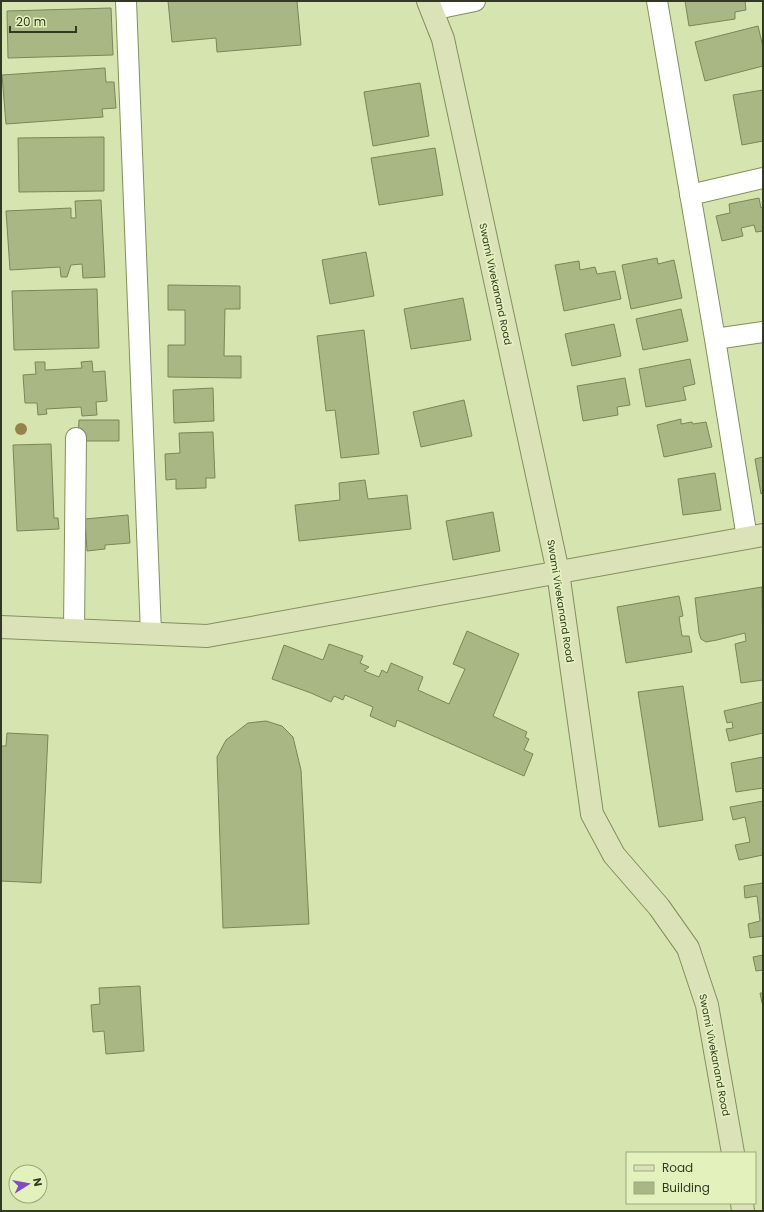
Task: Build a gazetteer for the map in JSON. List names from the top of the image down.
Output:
{
  "streets": {
    "street": ["Swami Vivekanand Road"]
  },
  "legend": ["Road", "Building"],
  "scale_bar": "20 m",
  "north": "right"
}
